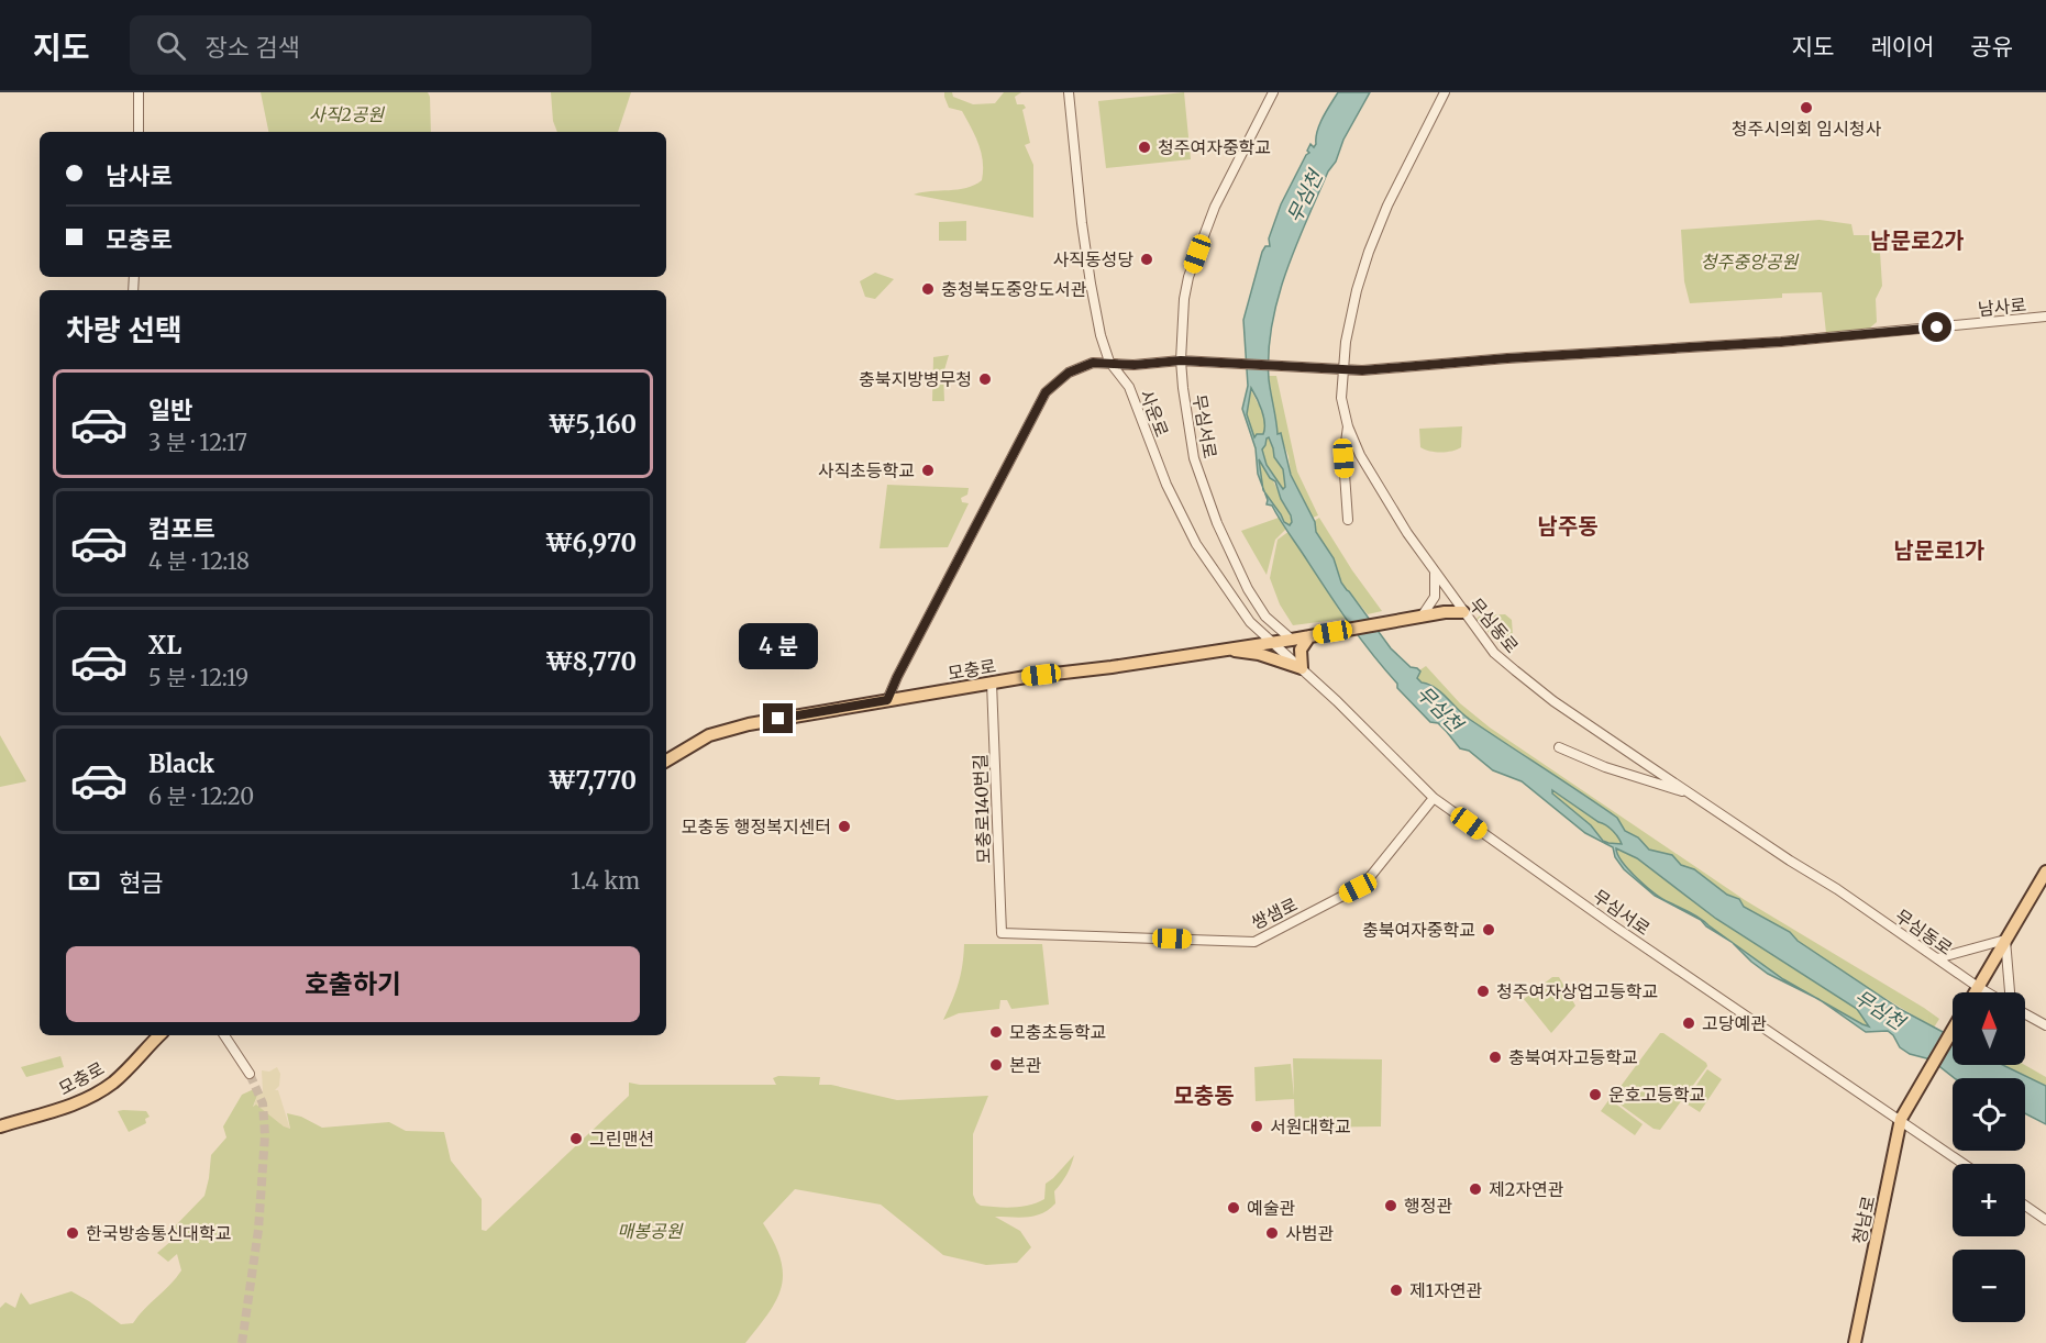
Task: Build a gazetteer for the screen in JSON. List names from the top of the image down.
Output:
{
  "streets": {
    "main road": ["모충로", "청남로"],
    "street": [
      "남사로",
      "사운로",
      "무심서로",
      "무심동로",
      "모충로140번길",
      "쌍샘로"
    ]
  },
  "crossings": [
    ["남사로", "무심서로"],
    ["남사로", "무심동로"],
    ["사운로", "무심서로"],
    ["사운로", "모충로"],
    ["무심서로", "모충로"],
    ["무심서로", "쌍샘로"],
    ["무심서로", "청남로"],
    ["무심동로", "모충로"],
    ["모충로", "모충로140번길"],
    ["모충로140번길", "쌍샘로"]
  ],
  "districts": [
    "남문로2가",
    "남주동",
    "남문로1가",
    "모충동"
  ],
  "water": ["무심천"],
  "parks": ["사직2공원", "청주중앙공원", "매봉공원"],
  "places": [
    "청주시의회 임시청사",
    "청주여자중학교",
    "사직동성당",
    "충청북도중앙도서관",
    "충북지방병무청",
    "사직초등학교",
    "모충동 행정복지센터",
    "충북여자중학교",
    "청주여자상업고등학교",
    "고당예관",
    "모충초등학교",
    "충북여자고등학교",
    "본관",
    "운호고등학교",
    "서원대학교",
    "그린맨션",
    "제2자연관",
    "행정관",
    "예술관",
    "한국방송통신대학교",
    "사범관",
    "제1자연관"
  ],
  "north": "top",
  "page": {
    "header": "지도",
    "search": "장소 검색",
    "nav": ["지도", "레이어", "공유"],
    "banner": ["남사로", "모충로"],
    "heading": "차량 선택",
    "list": [
      {
        "name": "일반",
        "note": "3 분 · 12:17",
        "value": "₩5,160"
      },
      {
        "name": "컴포트",
        "note": "4 분 · 12:18",
        "value": "₩6,970"
      },
      {
        "name": "XL",
        "note": "5 분 · 12:19",
        "value": "₩8,770"
      },
      {
        "name": "Black",
        "note": "6 분 · 12:20",
        "value": "₩7,770"
      }
    ],
    "bubble": "4 분",
    "pay": ["현금", "1.4 km"],
    "buttons": "호출하기",
    "map_buttons": ["+", "−"]
  }
}
